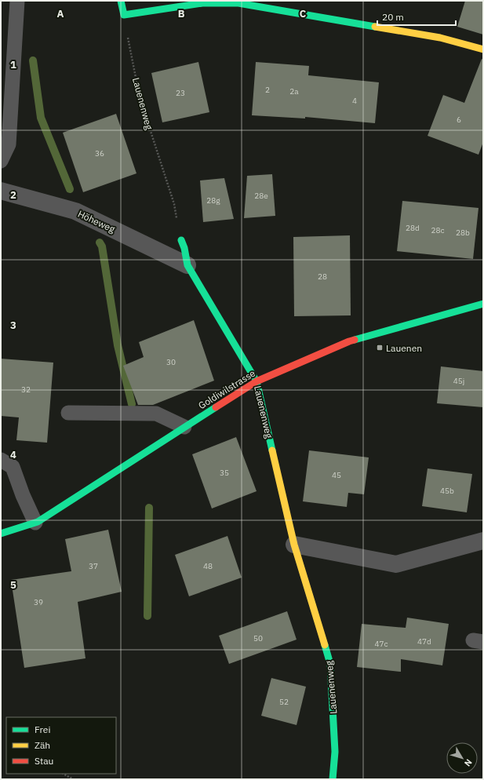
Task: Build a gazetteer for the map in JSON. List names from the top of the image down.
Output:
{
  "streets": {
    "street": ["Lauenenweg", "Höheweg", "Goldiwilstrasse"]
  },
  "crossings": [
    ["Lauenenweg", "Höheweg"],
    ["Lauenenweg", "Goldiwilstrasse"]
  ],
  "places": {
    "transit": ["Lauenen"]
  },
  "house_numbers": [
    "2",
    "2a",
    "23",
    "4",
    "6",
    "36",
    "28e",
    "28g",
    "28d",
    "28c",
    "28b",
    "28",
    "30",
    "45j",
    "32",
    "35",
    "45",
    "45b",
    "37",
    "48",
    "39",
    "50",
    "47d",
    "47c",
    "52"
  ],
  "legend": ["Frei", "Zäh", "Stau"],
  "scale_bar": "20 m",
  "north": "bottom right",
  "grid": {
    "columns": ["A", "B", "C"],
    "rows": [
      "1",
      "2",
      "3",
      "4",
      "5"
    ]
  }
}
